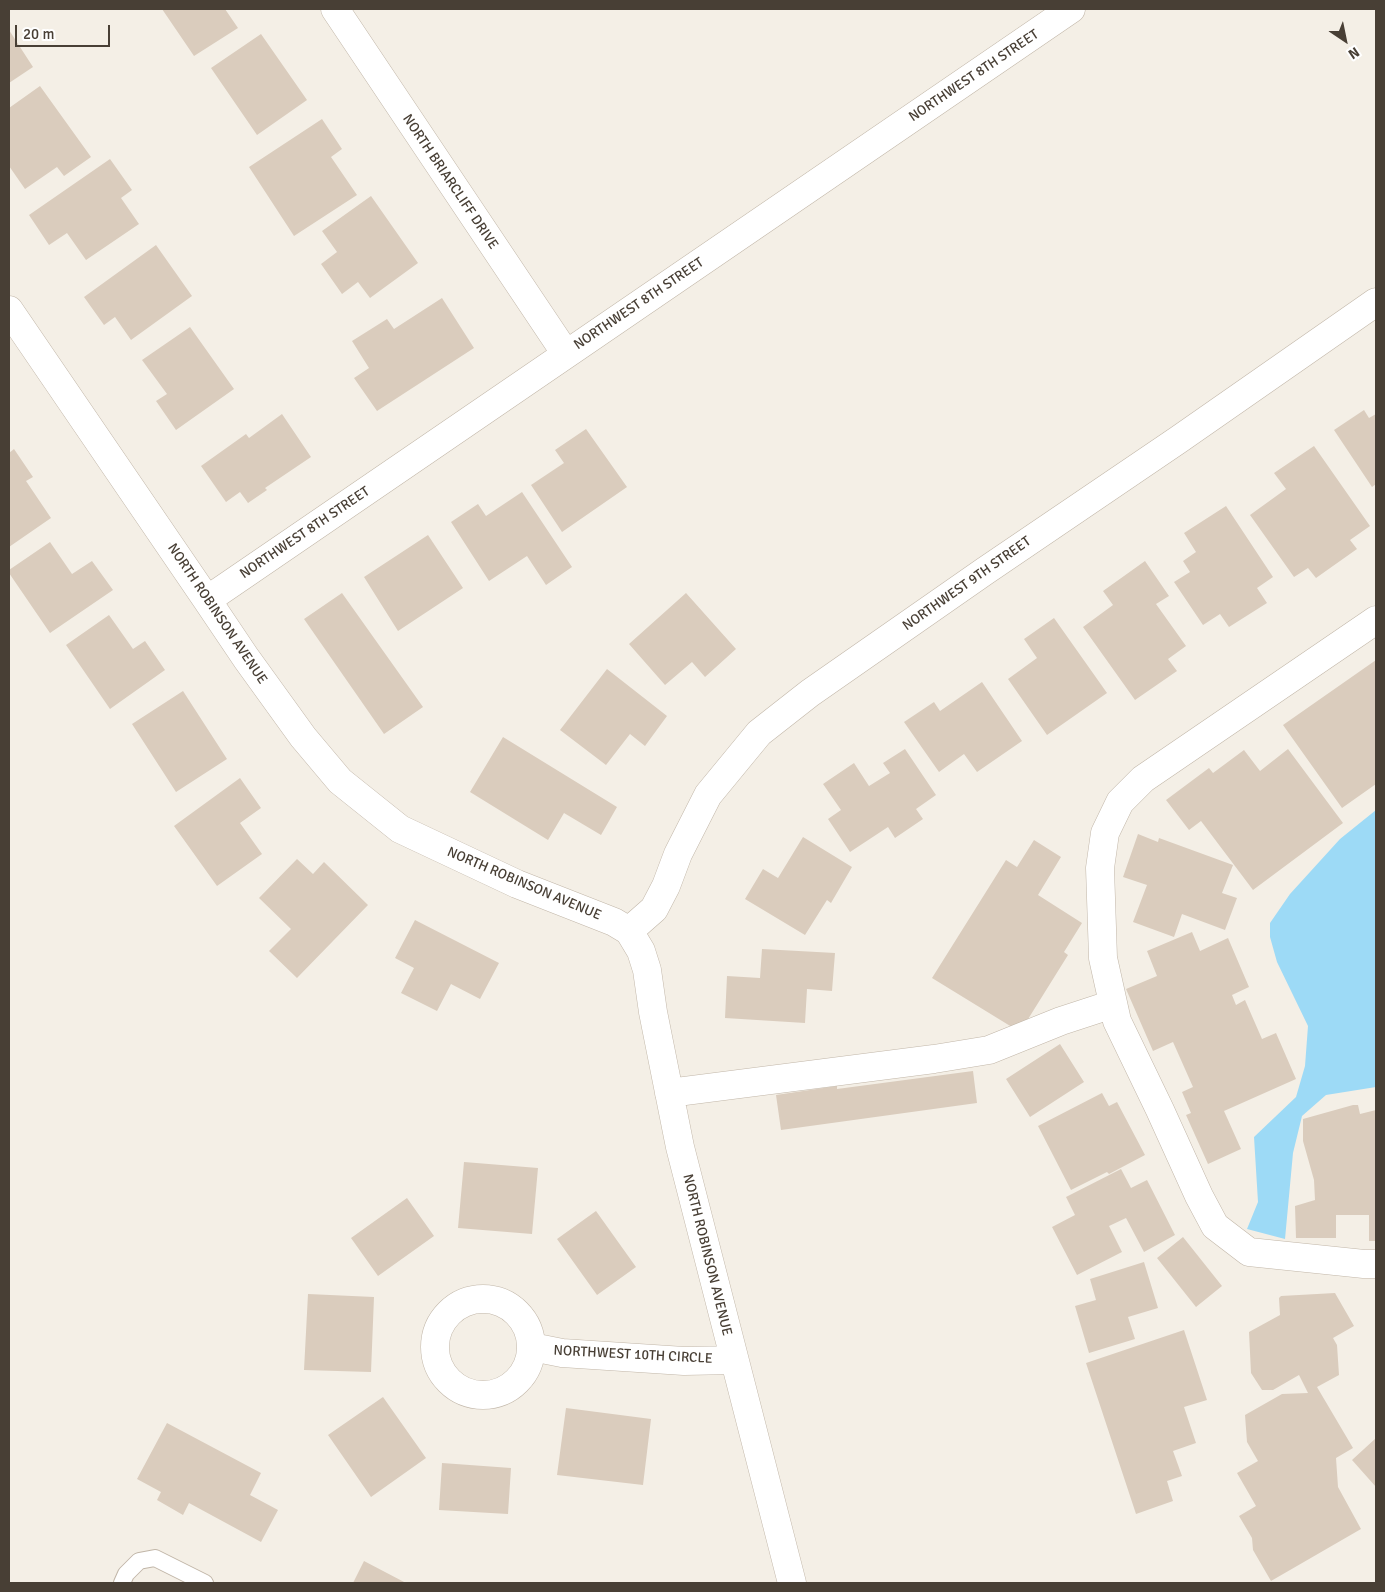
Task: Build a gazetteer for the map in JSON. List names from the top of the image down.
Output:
{
  "streets": {
    "street": [
      "NORTHWEST 8TH STREET",
      "NORTH BRIARCLIFF DRIVE",
      "NORTHWEST 9TH STREET",
      "NORTH ROBINSON AVENUE",
      "NORTHWEST 10TH CIRCLE"
    ]
  },
  "crossings": [
    ["NORTHWEST 8TH STREET", "NORTH BRIARCLIFF DRIVE"],
    ["NORTHWEST 8TH STREET", "NORTH ROBINSON AVENUE"],
    ["NORTHWEST 9TH STREET", "NORTH ROBINSON AVENUE"],
    ["NORTH ROBINSON AVENUE", "NORTHWEST 10TH CIRCLE"]
  ],
  "scale_bar": "20 m",
  "north": "bottom right"
}
